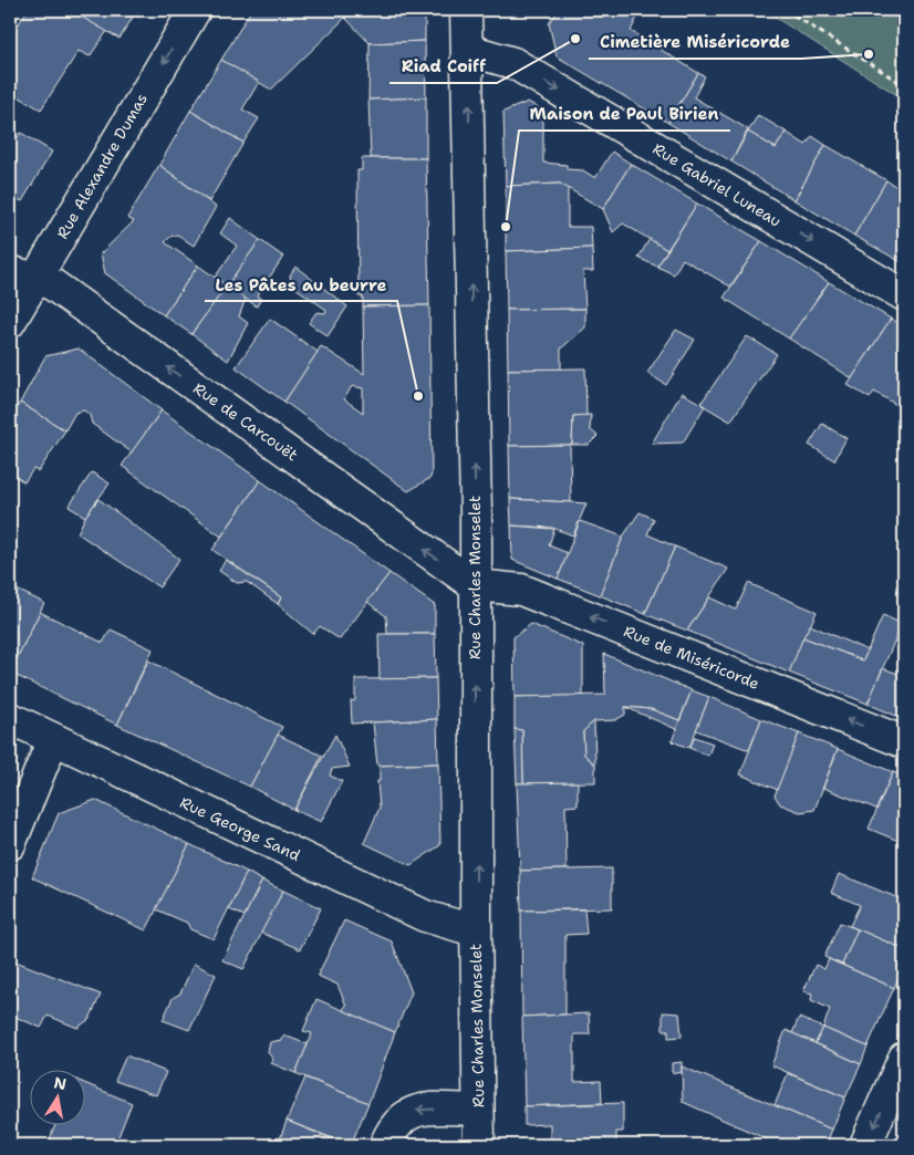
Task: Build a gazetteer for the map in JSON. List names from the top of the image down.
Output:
{
  "streets": {
    "street": [
      "Rue Alexandre Dumas",
      "Rue Gabriel Luneau",
      "Rue de Carcouët",
      "Rue Charles Monselet",
      "Rue de Miséricorde",
      "Rue George Sand"
    ]
  },
  "crossings": [
    ["Rue Alexandre Dumas", "Rue de Carcouët"],
    ["Rue Gabriel Luneau", "Rue Charles Monselet"],
    ["Rue de Carcouët", "Rue Charles Monselet"],
    ["Rue de Carcouët", "Rue de Miséricorde"],
    ["Rue Charles Monselet", "Rue de Miséricorde"],
    ["Rue Charles Monselet", "Rue George Sand"]
  ],
  "one_way": [
    "Rue Alexandre Dumas",
    "Rue Gabriel Luneau",
    "Rue de Carcouët",
    "Rue Charles Monselet",
    "Rue de Miséricorde"
  ],
  "places": [
    "Riad Coiff",
    "Cimetière Miséricorde",
    "Maison de Paul Birien",
    "Les Pâtes au beurre"
  ],
  "north": "top"
}
